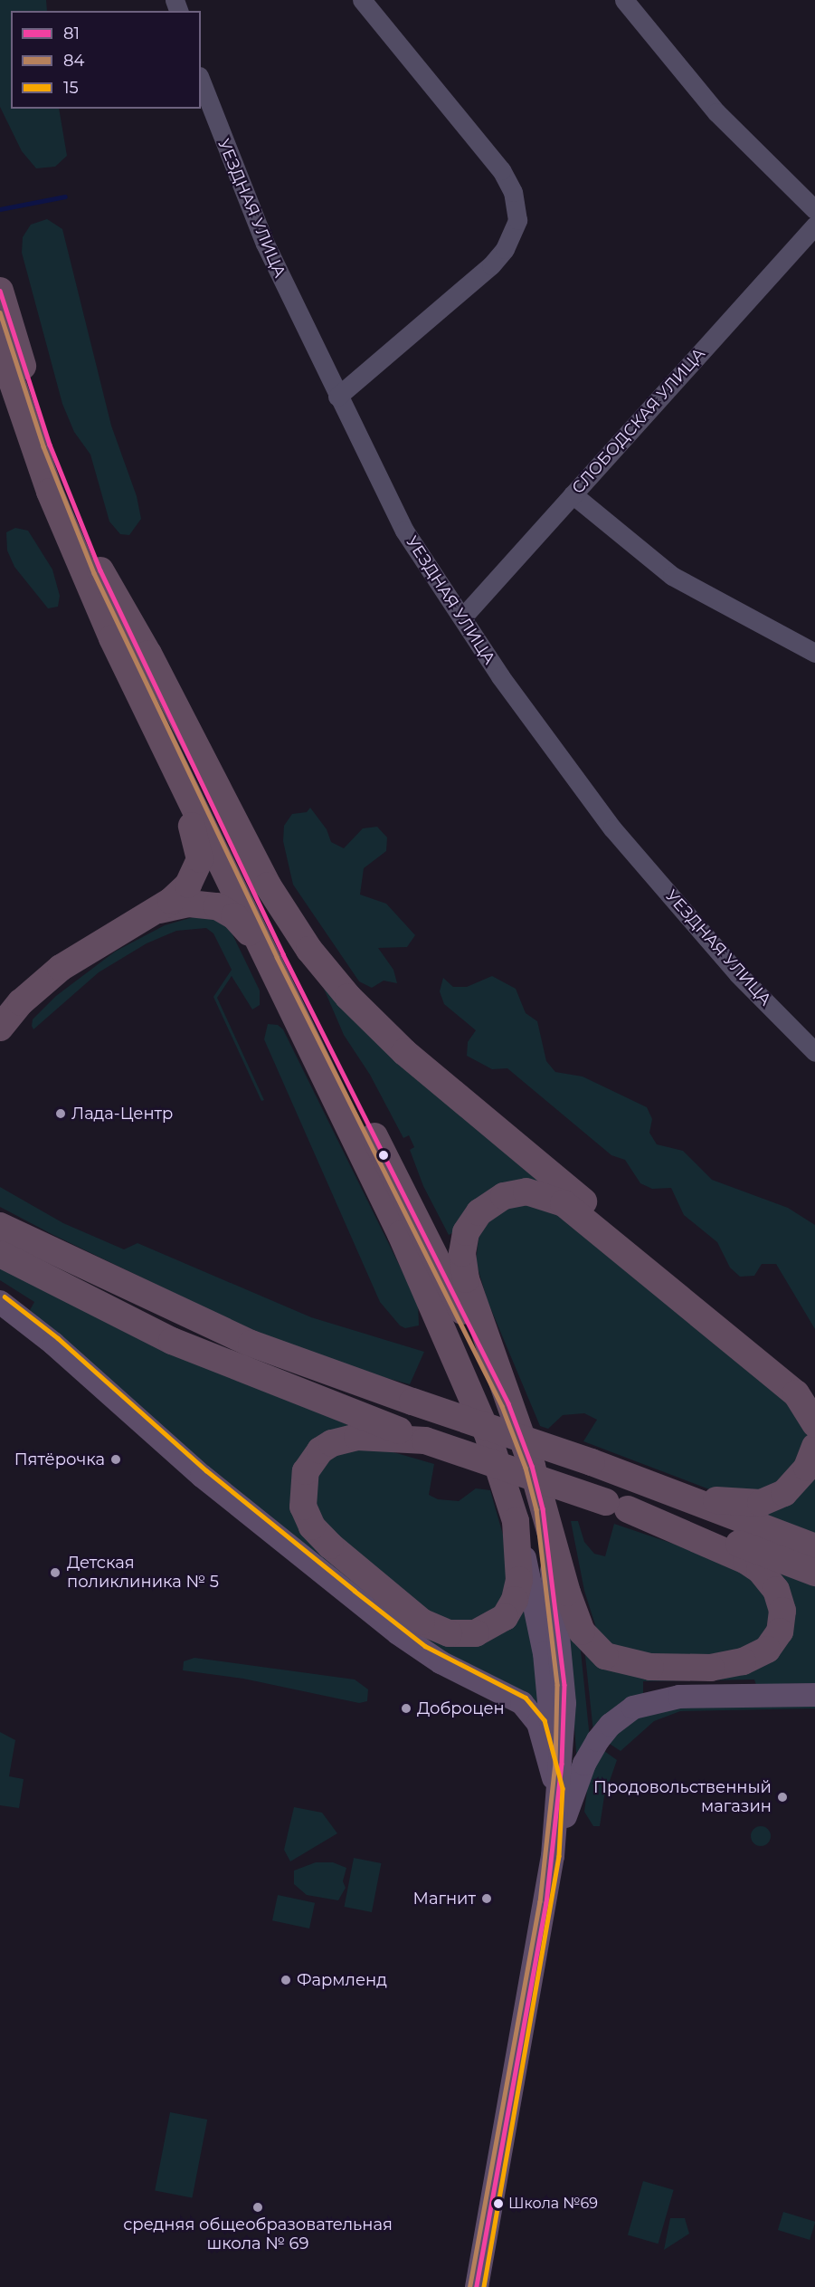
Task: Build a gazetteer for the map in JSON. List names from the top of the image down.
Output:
{
  "streets": {
    "street": ["УЕЗДНАЯ УЛИЦА", "СЛОБОДСКАЯ УЛИЦА"]
  },
  "crossings": [
    ["УЕЗДНАЯ УЛИЦА", "СЛОБОДСКАЯ УЛИЦА"]
  ],
  "places": [
    "Лада-Центр",
    "Пятёрочка",
    "Детская поликлиника № 5",
    "Доброцен",
    "Продовольственный магазин",
    "Магнит",
    "Фармленд",
    "Школа №69",
    "средняя общеобразовательная школа № 69"
  ],
  "lines": ["transit line 81", "transit line 84", "transit line 15"],
  "legend": ["81", "84", "15"]
}
